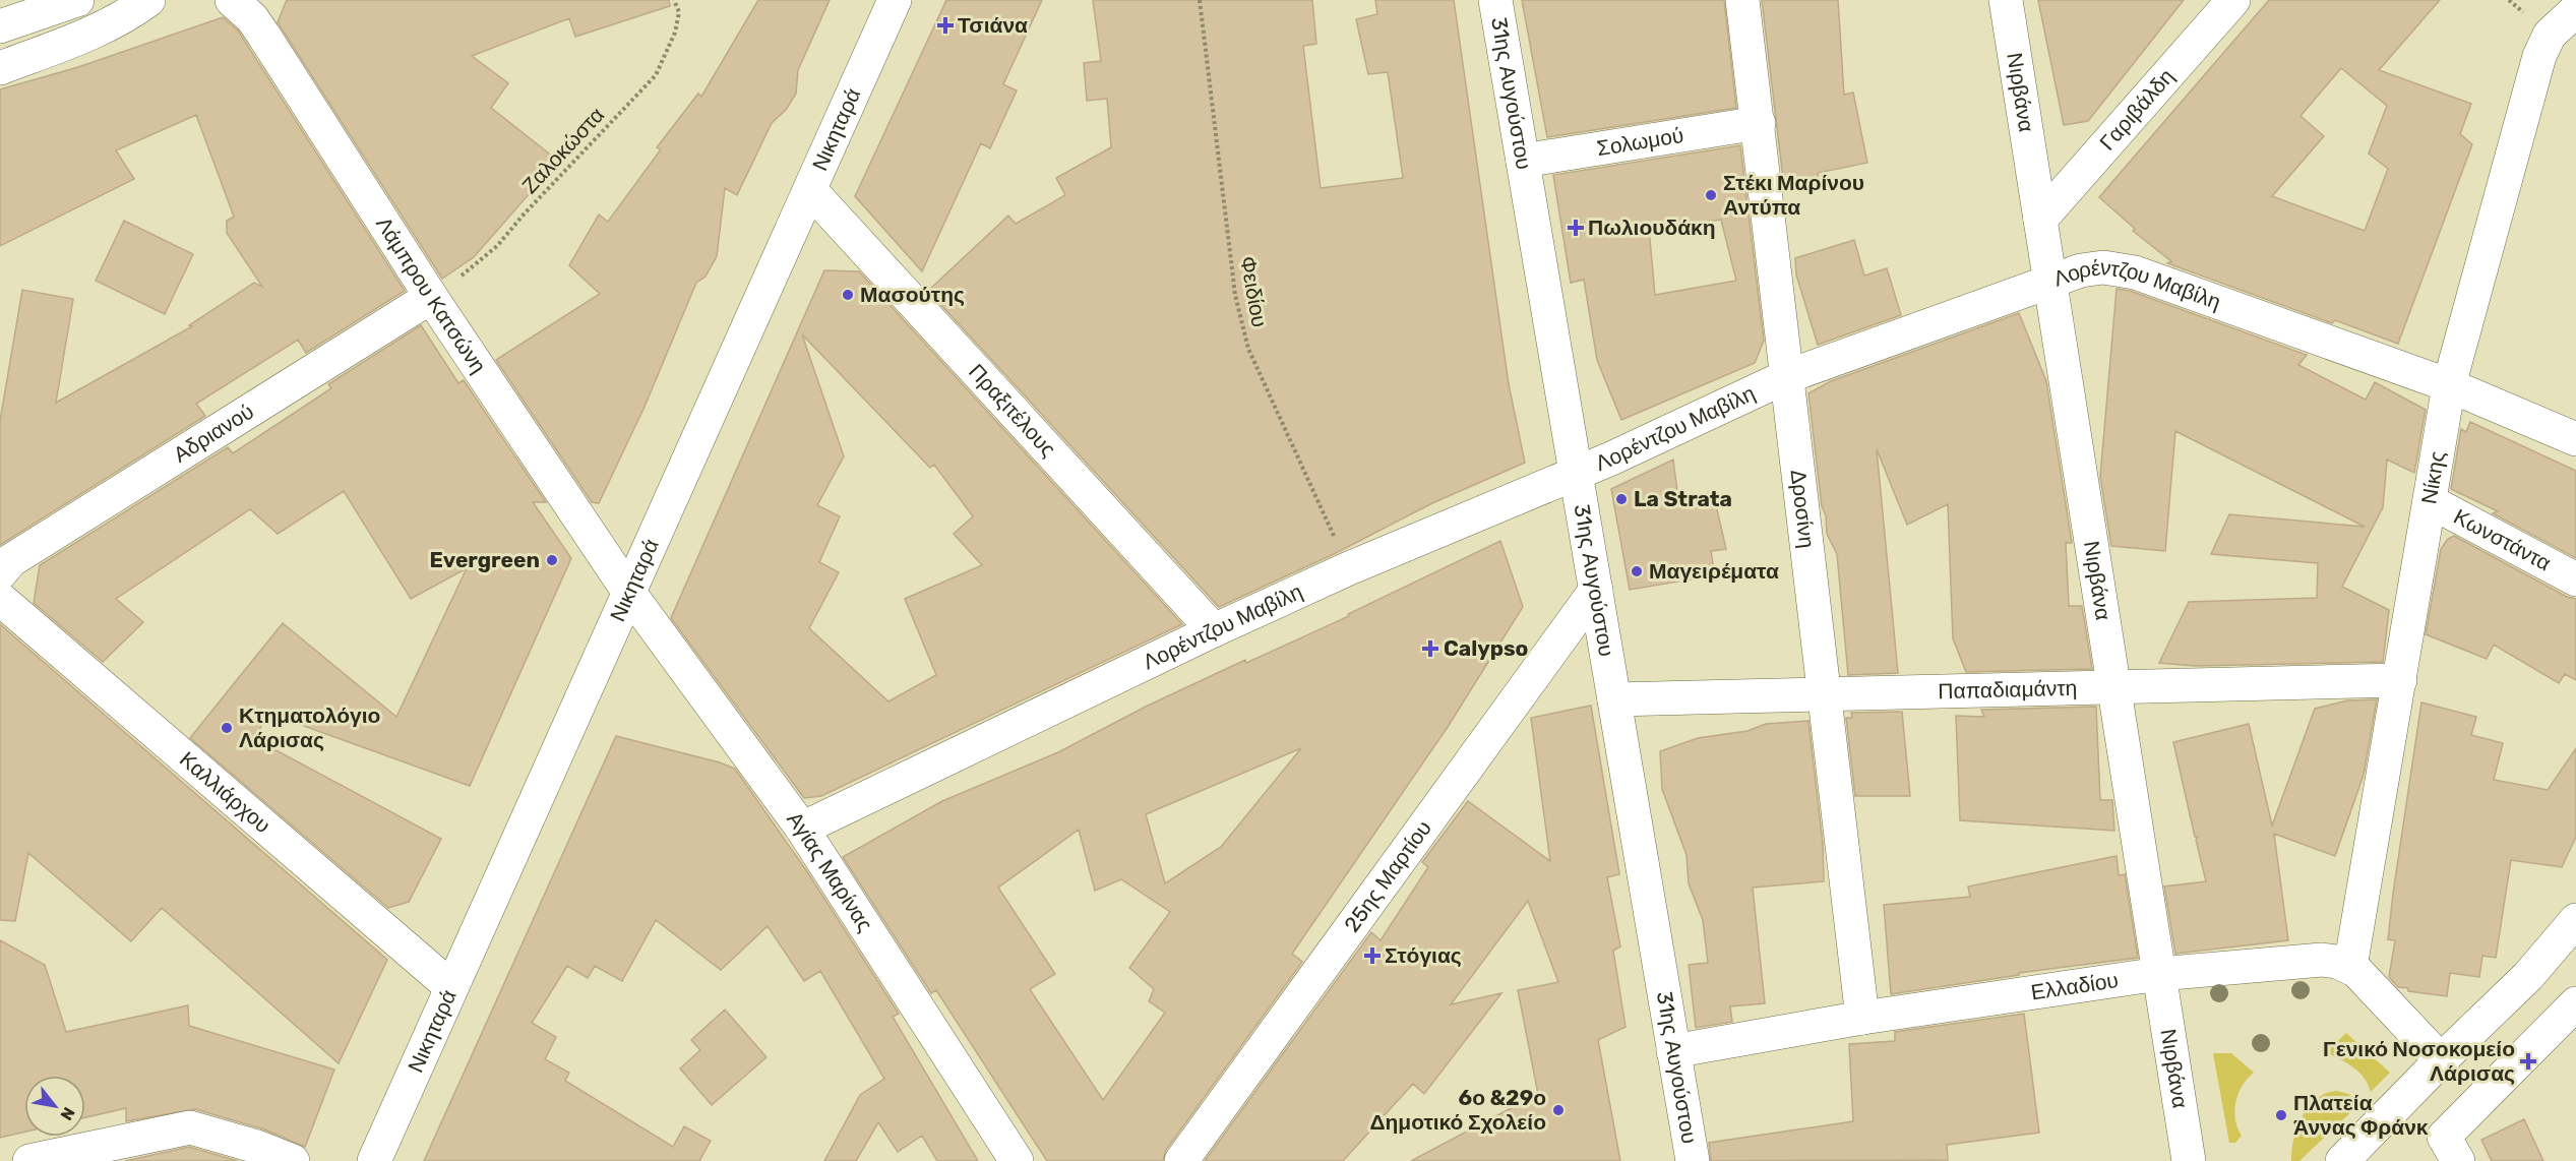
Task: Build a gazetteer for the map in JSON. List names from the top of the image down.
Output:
{
  "streets": {
    "street": [
      "Νιρβάνα",
      "31ης Αυγούστου",
      "Γαριβάλδη",
      "Νικηταρά",
      "Σολωμού",
      "Λάμπρου Κατσώνη",
      "Λορέντζου Μαβίλη",
      "Πραξιτέλους",
      "Αδριανού",
      "Νίκης",
      "Δροσίνη",
      "Κωνστάντα",
      "Παπαδιαμάντη",
      "Καλλιάρχου",
      "Αγίας Μαρίνας",
      "25ης Μαρτίου",
      "Ελλαδίου"
    ],
    "path": ["Ζαλοκώστα", "Φειδίου"]
  },
  "crossings": [
    ["Νιρβάνα", "Γαριβάλδη"],
    ["Νιρβάνα", "Λορέντζου Μαβίλη"],
    ["Νιρβάνα", "Παπαδιαμάντη"],
    ["Νιρβάνα", "Ελλαδίου"],
    ["31ης Αυγούστου", "Σολωμού"],
    ["31ης Αυγούστου", "Λορέντζου Μαβίλη"],
    ["31ης Αυγούστου", "Παπαδιαμάντη"],
    ["31ης Αυγούστου", "25ης Μαρτίου"],
    ["31ης Αυγούστου", "Ελλαδίου"],
    ["Νικηταρά", "Λάμπρου Κατσώνη"],
    ["Νικηταρά", "Πραξιτέλους"],
    ["Νικηταρά", "Καλλιάρχου"],
    ["Νικηταρά", "Αγίας Μαρίνας"],
    ["Σολωμού", "Δροσίνη"],
    ["Ζαλοκώστα", "Λάμπρου Κατσώνη"],
    ["Ζαλοκώστα", "Αδριανού"],
    ["Φειδίου", "Λορέντζου Μαβίλη"],
    ["Λάμπρου Κατσώνη", "Αδριανού"],
    ["Λάμπρου Κατσώνη", "Αγίας Μαρίνας"],
    ["Λορέντζου Μαβίλη", "Πραξιτέλους"],
    ["Λορέντζου Μαβίλη", "Νίκης"],
    ["Λορέντζου Μαβίλη", "Δροσίνη"],
    ["Λορέντζου Μαβίλη", "Αγίας Μαρίνας"],
    ["Νίκης", "Κωνστάντα"],
    ["Νίκης", "Παπαδιαμάντη"],
    ["Νίκης", "Ελλαδίου"],
    ["Δροσίνη", "Παπαδιαμάντη"],
    ["Δροσίνη", "Ελλαδίου"]
  ],
  "places": {
    "health": [
      "Τσιάνα",
      "Πωλιουδάκη",
      "Calypso",
      "Στόγιας",
      "Γενικό Νοσοκομείο Λάρισας"
    ],
    "other": [
      "Στέκι Μαρίνου Αντύπα",
      "Μασούτης",
      "La Strata",
      "Evergreen",
      "Μαγειρέματα",
      "Κτηματολόγιο Λάρισας",
      "6ο &29ο Δημοτικό Σχολείο",
      "Πλατεία Άννας Φράνκ"
    ]
  },
  "north": "bottom right"
}
